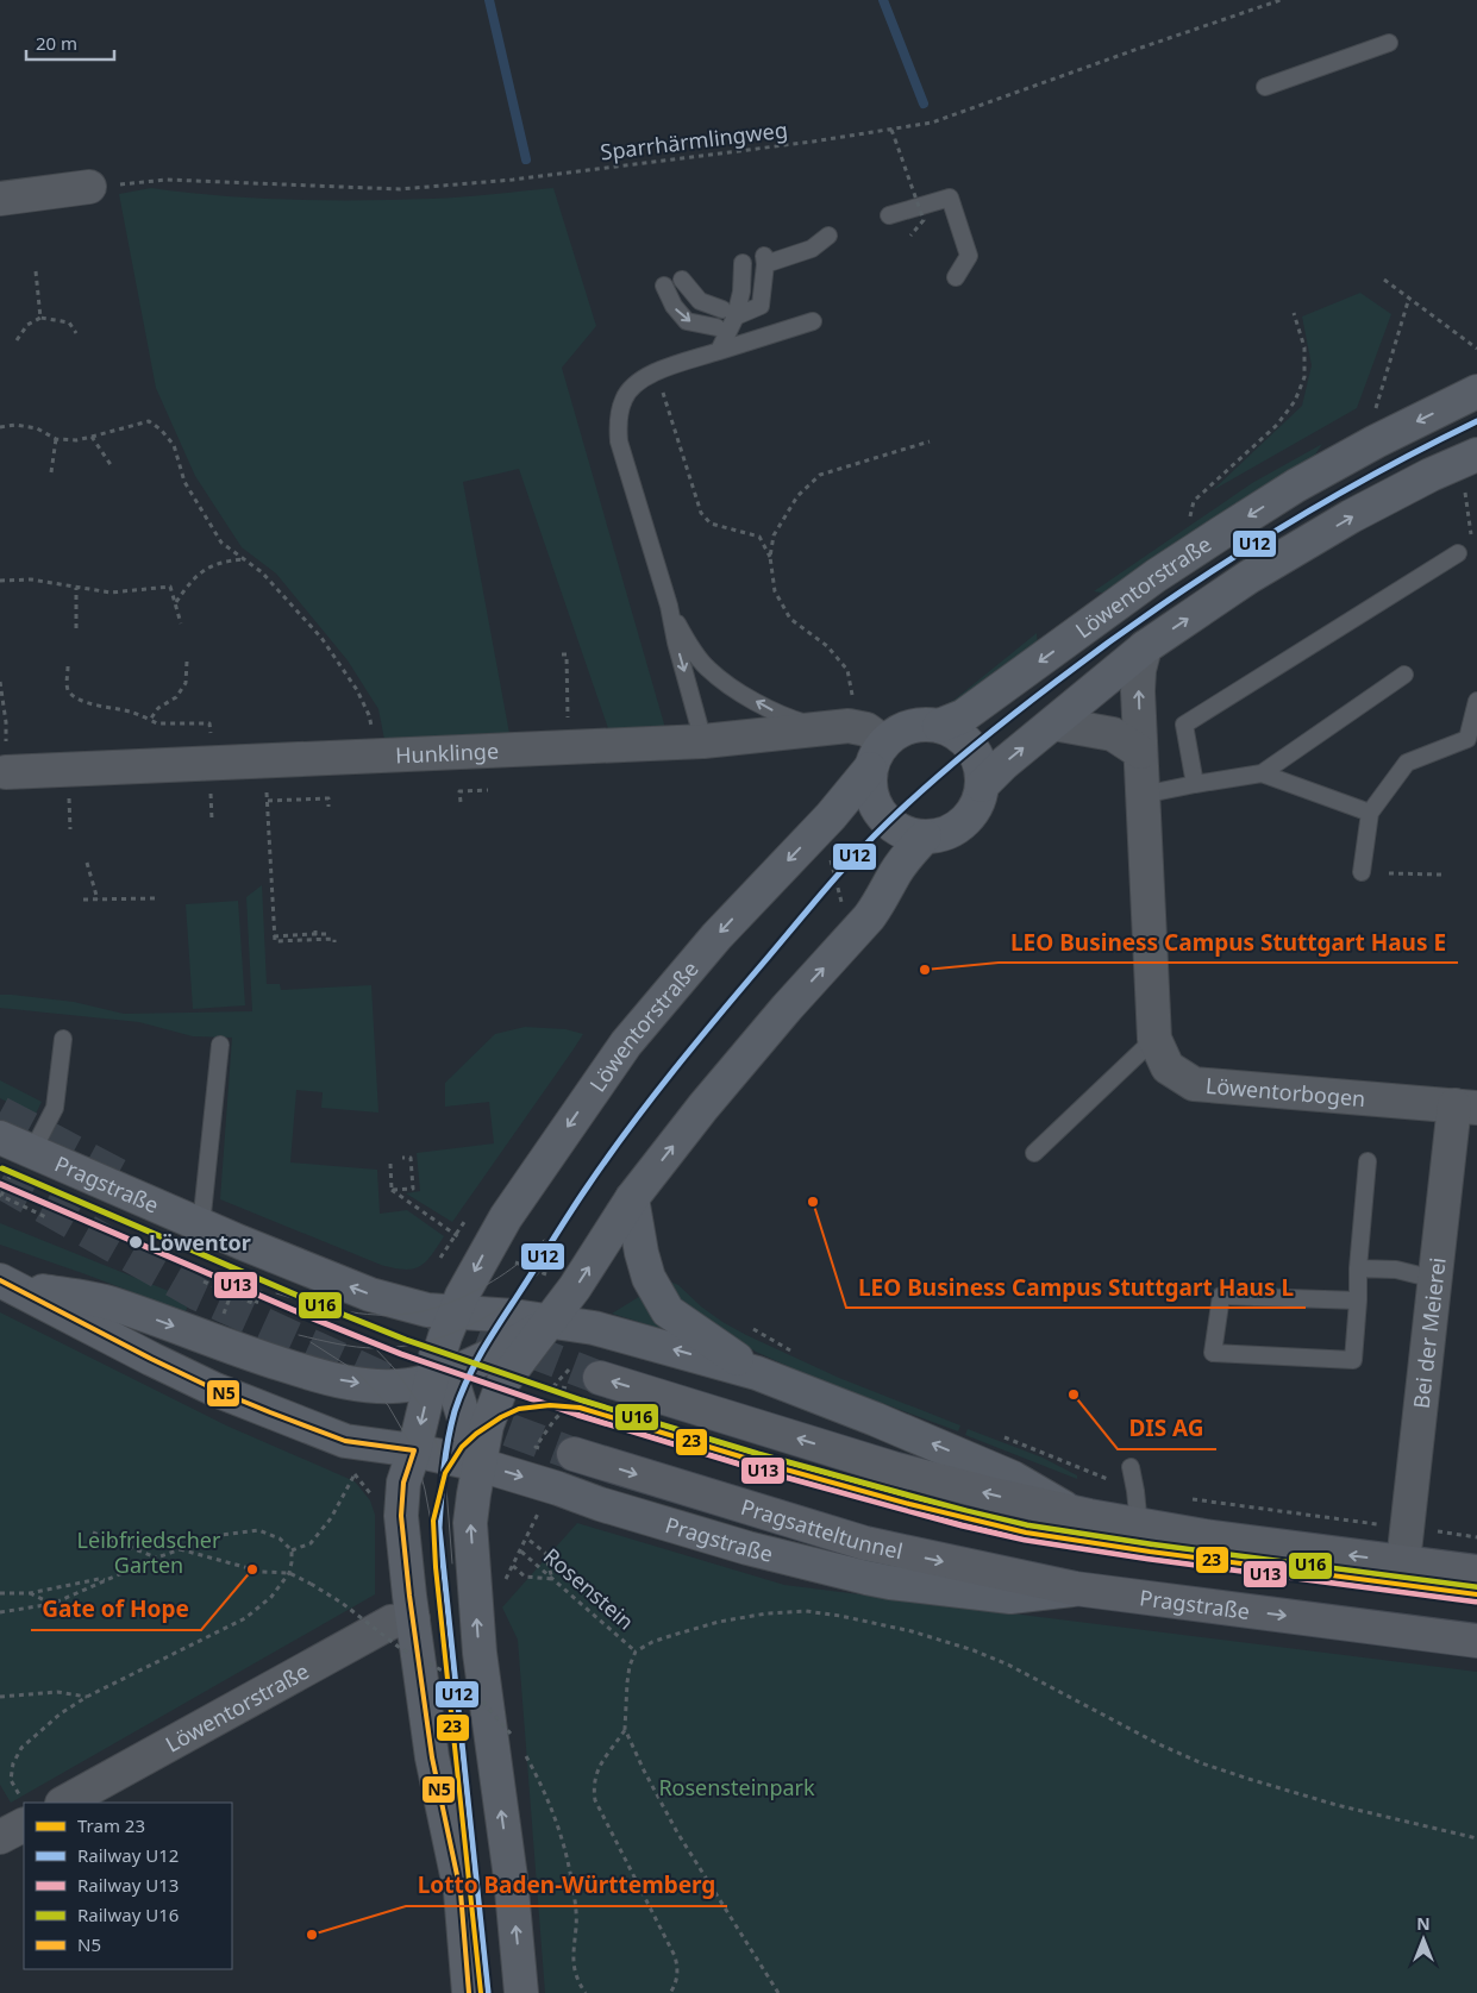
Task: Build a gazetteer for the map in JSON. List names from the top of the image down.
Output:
{
  "streets": {
    "main road": ["Löwentorstraße", "Pragstraße", "Pragsatteltunnel"],
    "street": ["Hunklinge", "Löwentorbogen", "Bei der Meierei"],
    "path": ["Sparrhärmlingweg", "Rosenstein"]
  },
  "crossings": [
    ["Löwentorstraße", "Hunklinge"],
    ["Löwentorstraße", "Pragstraße"],
    ["Löwentorbogen", "Bei der Meierei"],
    ["Pragstraße", "Bei der Meierei"],
    ["Pragstraße", "Pragsatteltunnel"]
  ],
  "one_way": ["Pragsatteltunnel"],
  "parks": ["Leibfriedscher Garten", "Rosensteinpark"],
  "places": [
    "LEO Business Campus Stuttgart Haus E",
    "LEO Business Campus Stuttgart Haus L",
    "Löwentor",
    "DIS AG",
    "Gate of Hope",
    "Lotto Baden-Württemberg"
  ],
  "lines": [
    "rail line U12",
    "rail line U16",
    "rail line U13",
    "transit line N5",
    "tram line 23"
  ],
  "legend": [
    "Tram 23",
    "Railway U12",
    "Railway U13",
    "Railway U16",
    "N5"
  ],
  "scale_bar": "20 m",
  "north": "top"
}
